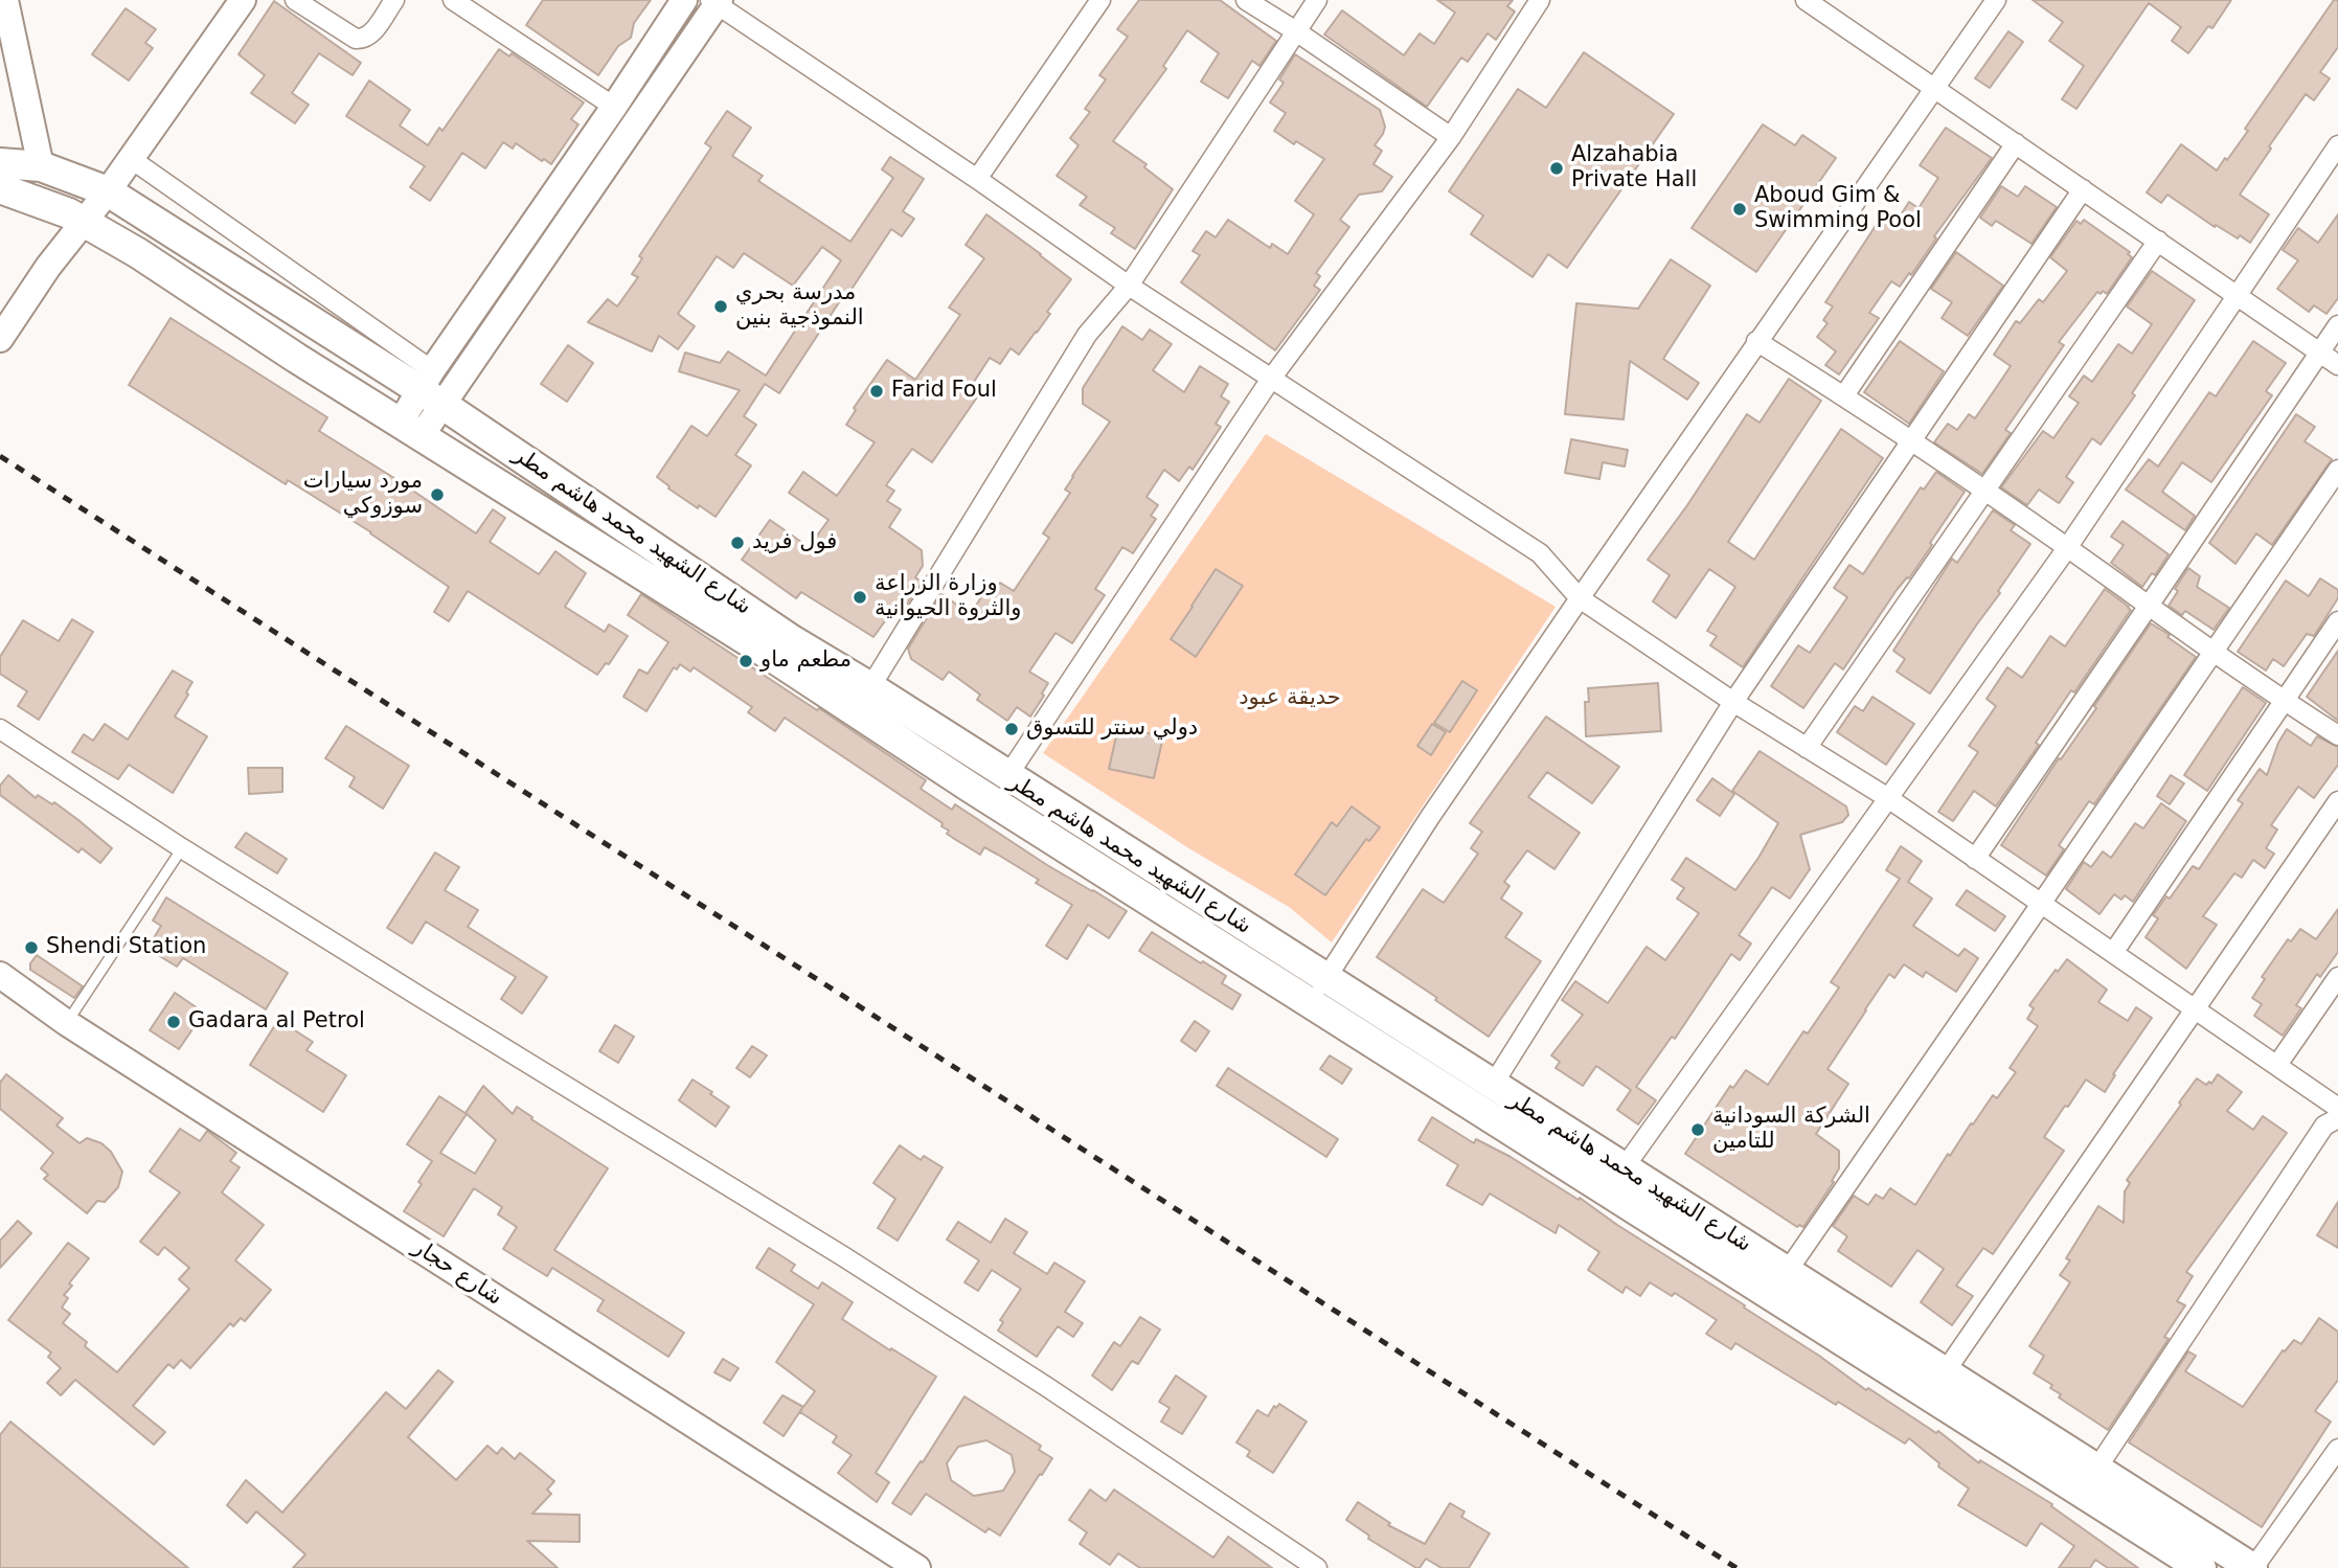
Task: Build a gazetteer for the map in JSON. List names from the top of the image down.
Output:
{
  "streets": {
    "main road": ["شارع الشهيد محمد هاشم مطر"],
    "street": ["شارع حجار"]
  },
  "parks": ["حديقة عبود"],
  "places": [
    "Alzahabia Private Hall",
    "Aboud Gim & Swimming Pool",
    "مدرسة بحري النموذجية بنين",
    "Farid Foul",
    "مورد سيارات سوزوكي",
    "فول فريد",
    "وزارة الزراعة والثروة الحيوانية",
    "مطعم ماو",
    "دولي سنتر للتسوق",
    "Shendi Station",
    "Gadara al Petrol",
    "الشركة السودانية للتامين"
  ]
}
